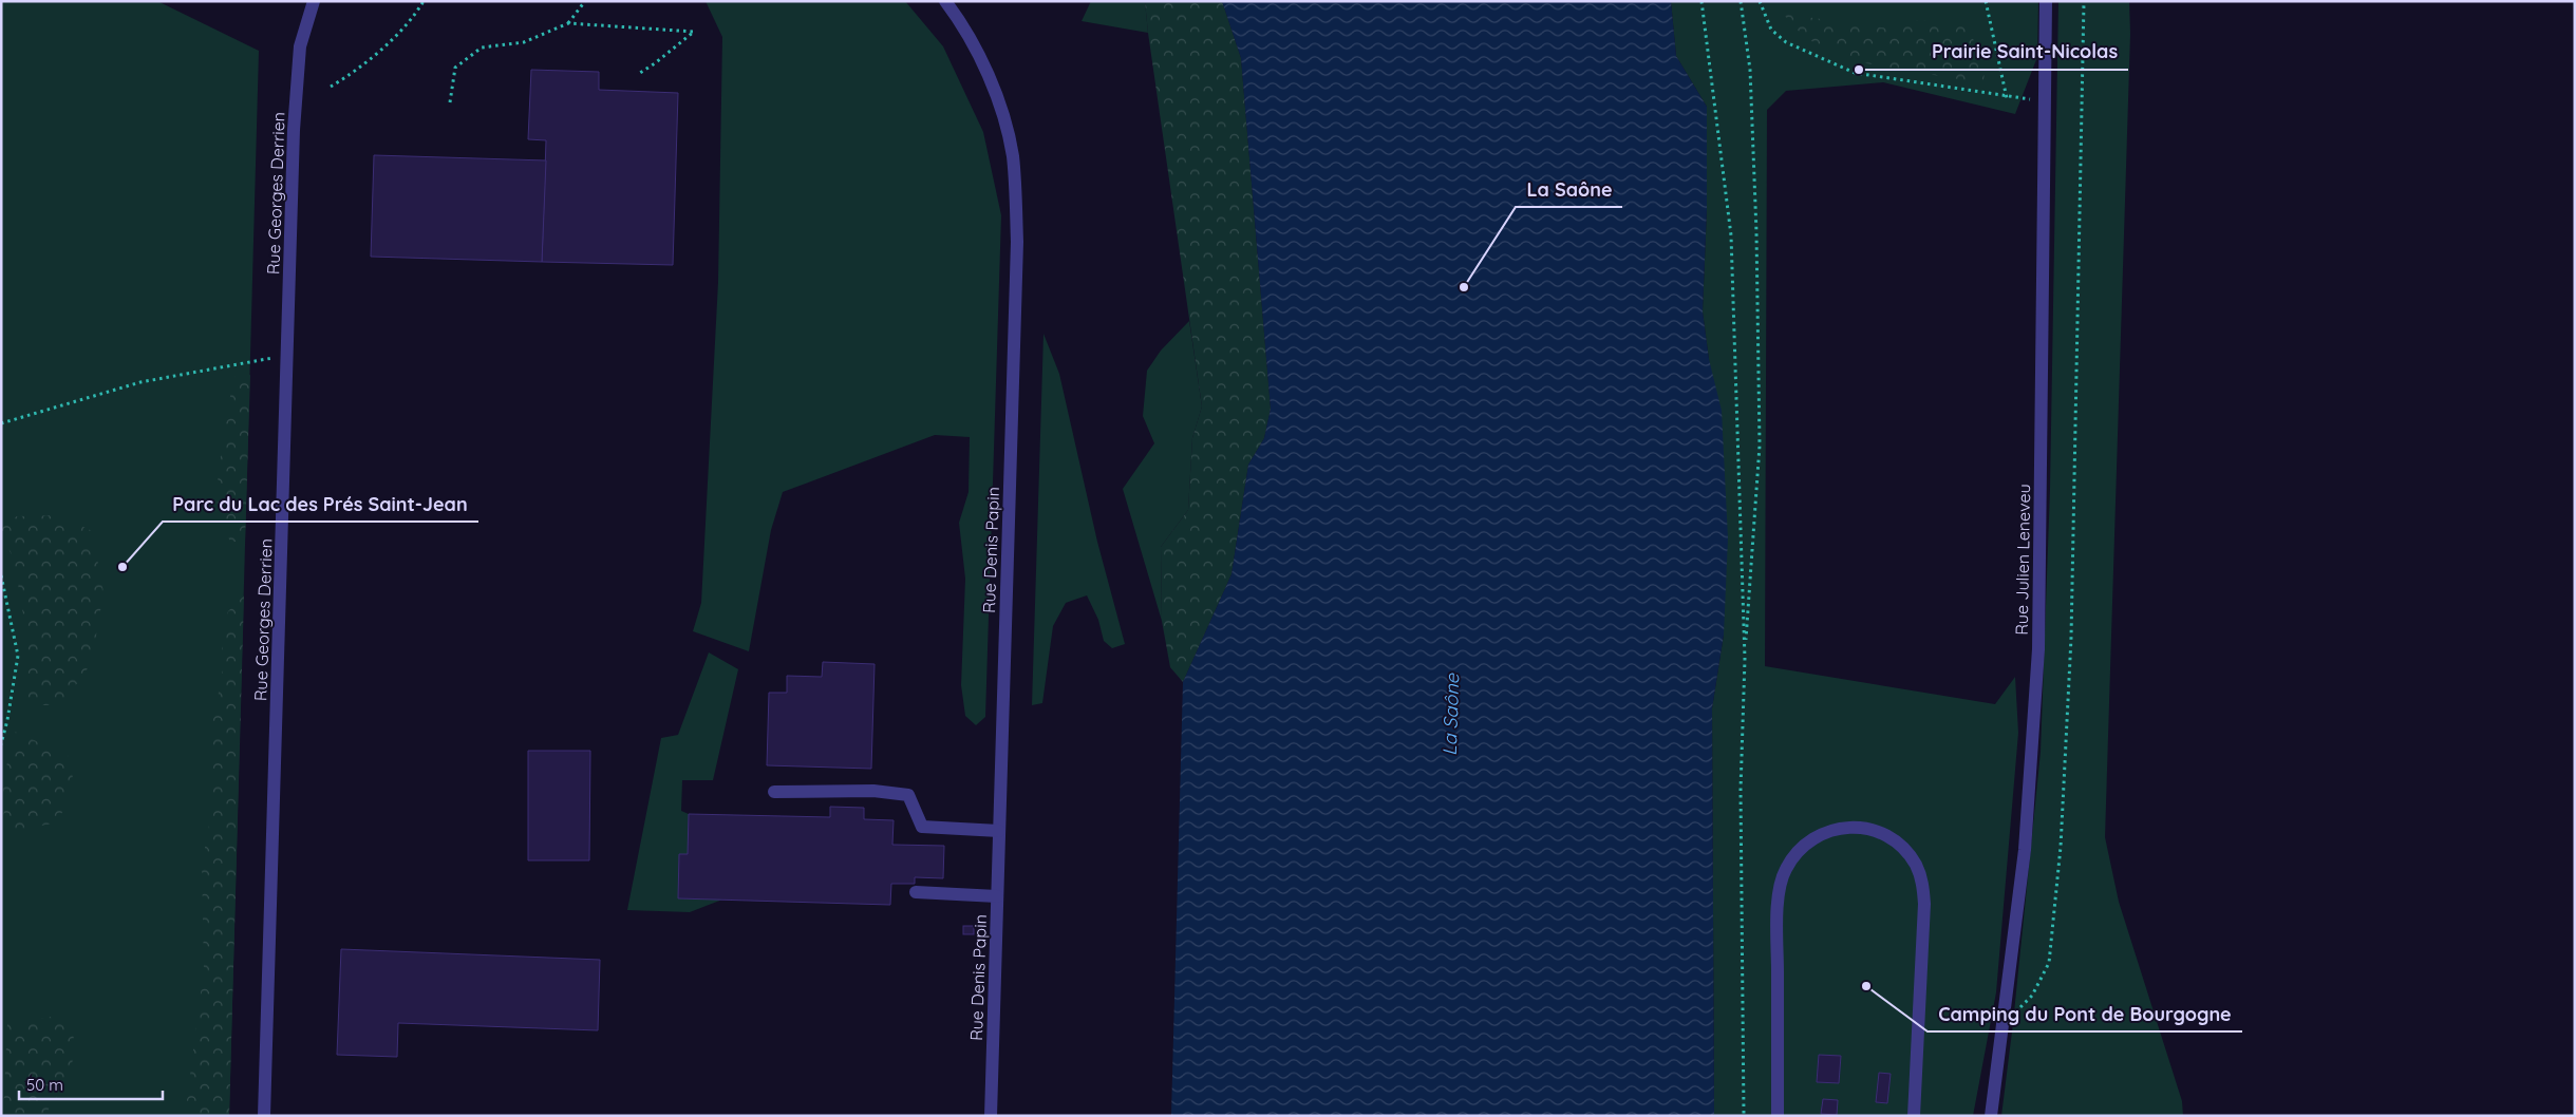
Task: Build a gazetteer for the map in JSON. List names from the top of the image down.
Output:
{
  "streets": {
    "street": ["Rue Georges Derrien", "Rue Denis Papin", "Rue Julien Leneveu"]
  },
  "water": ["La Saône"],
  "places": [
    "Prairie Saint-Nicolas",
    "La Saône",
    "Parc du Lac des Prés Saint-Jean",
    "Camping du Pont de Bourgogne"
  ],
  "scale_bar": "50 m"
}
